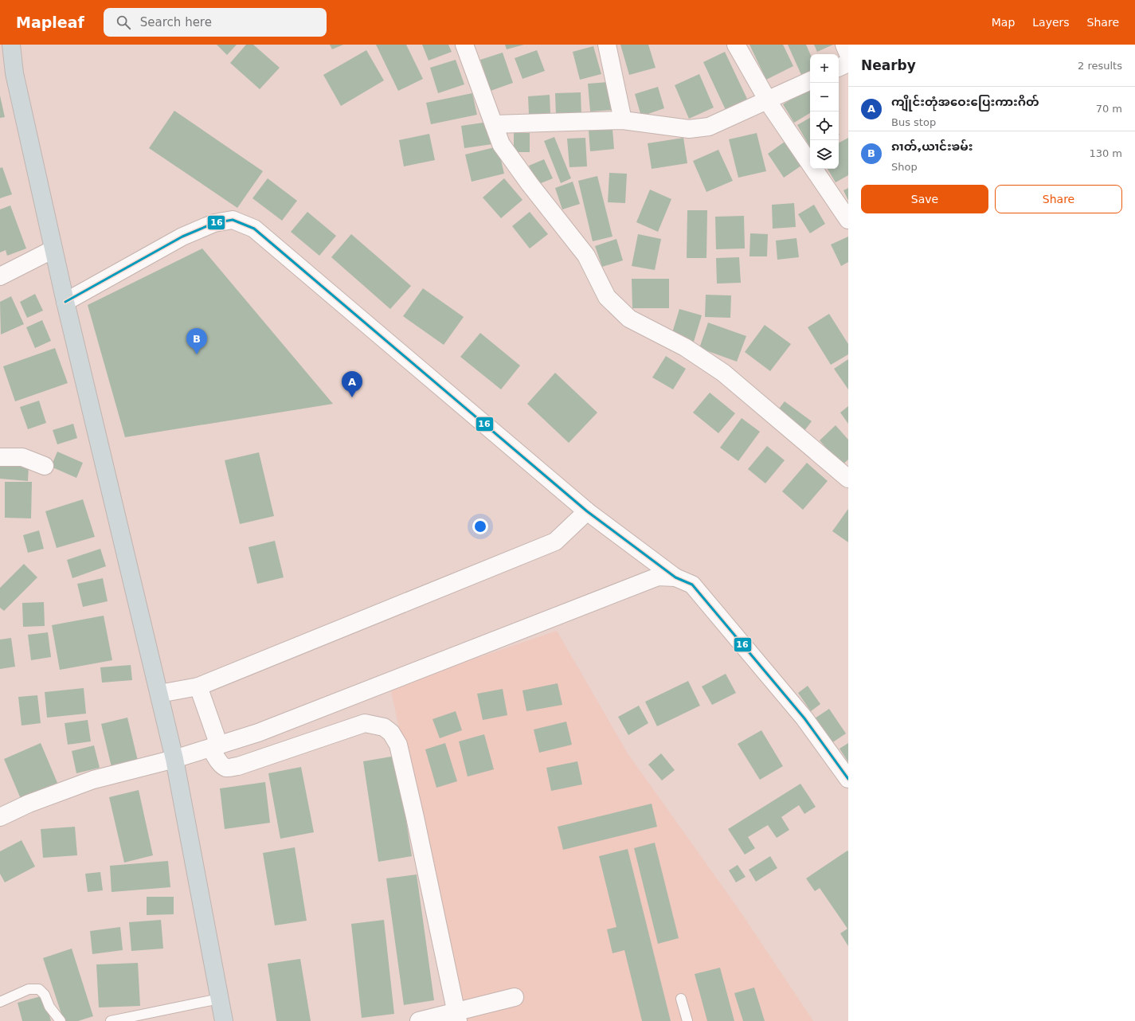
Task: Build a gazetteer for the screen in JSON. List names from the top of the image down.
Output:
{
  "lines": ["transit line 16"],
  "page": {
    "header": "Mapleaf",
    "search": "Search here",
    "nav": ["Map", "Layers", "Share"],
    "heading": ["Nearby", "2 results"],
    "map_buttons": ["+", "−"],
    "list": [
      {
        "mark": "A",
        "name": "ကျိုင်းတုံအဝေးပြေးကားဂိတ်",
        "note": "Bus stop",
        "value": "70 m"
      },
      {
        "mark": "B",
        "name": "ၵၢတ်ႇယၢင်းၶမ်း",
        "note": "Shop",
        "value": "130 m"
      }
    ],
    "buttons": ["Save", "Share"],
    "pins": ["B", "A"]
  }
}
